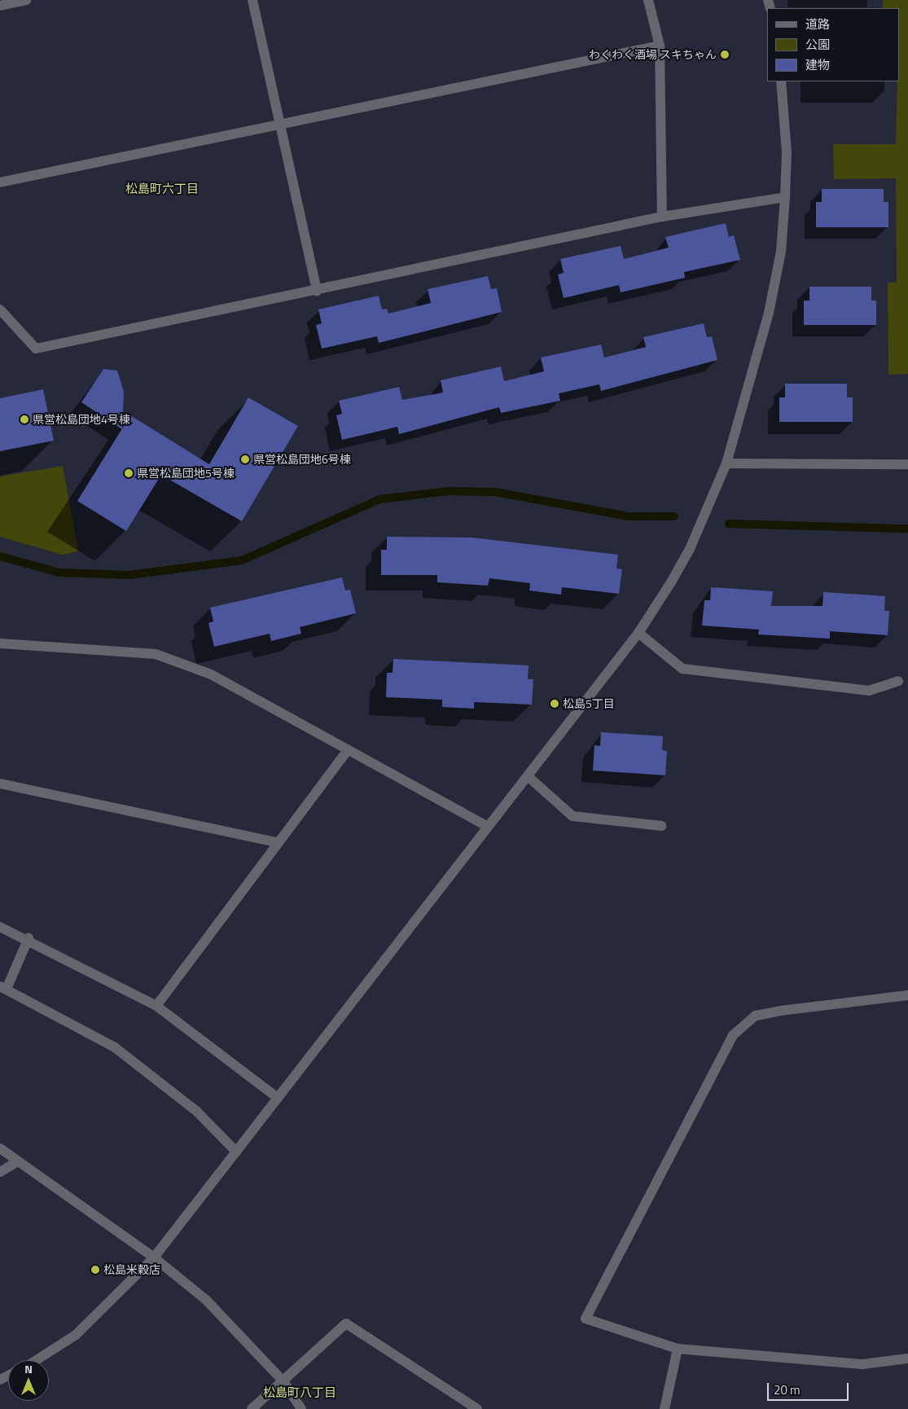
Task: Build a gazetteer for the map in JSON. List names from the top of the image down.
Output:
{
  "districts": ["松島町六丁目", "松島町八丁目"],
  "places": [
    "わくわく酒場 スキちゃん",
    "県営松島団地4号棟",
    "県営松島団地6号棟",
    "県営松島団地5号棟",
    "松島5丁目",
    "松島米穀店"
  ],
  "legend": ["道路", "公園", "建物"],
  "scale_bar": "20 m",
  "north": "top"
}
